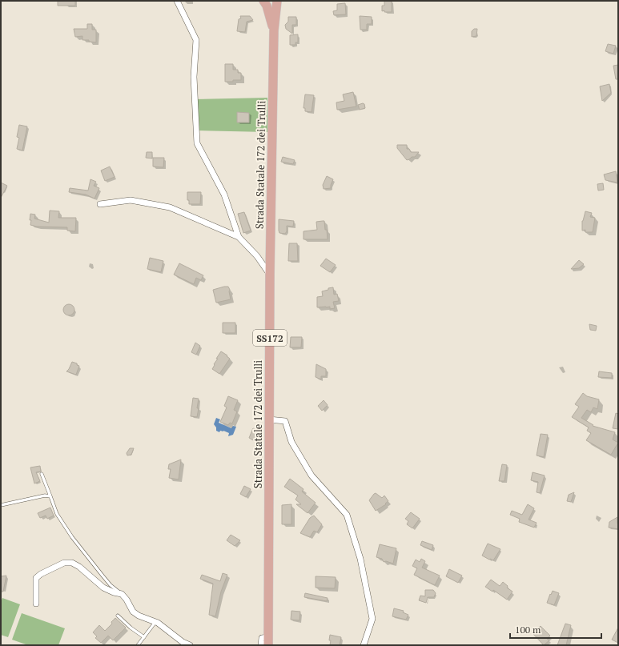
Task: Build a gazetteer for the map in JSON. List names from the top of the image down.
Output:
{
  "streets": {
    "main road": ["Strada Statale 172 dei Trulli", "SS172"]
  },
  "scale_bar": "100 m"
}
